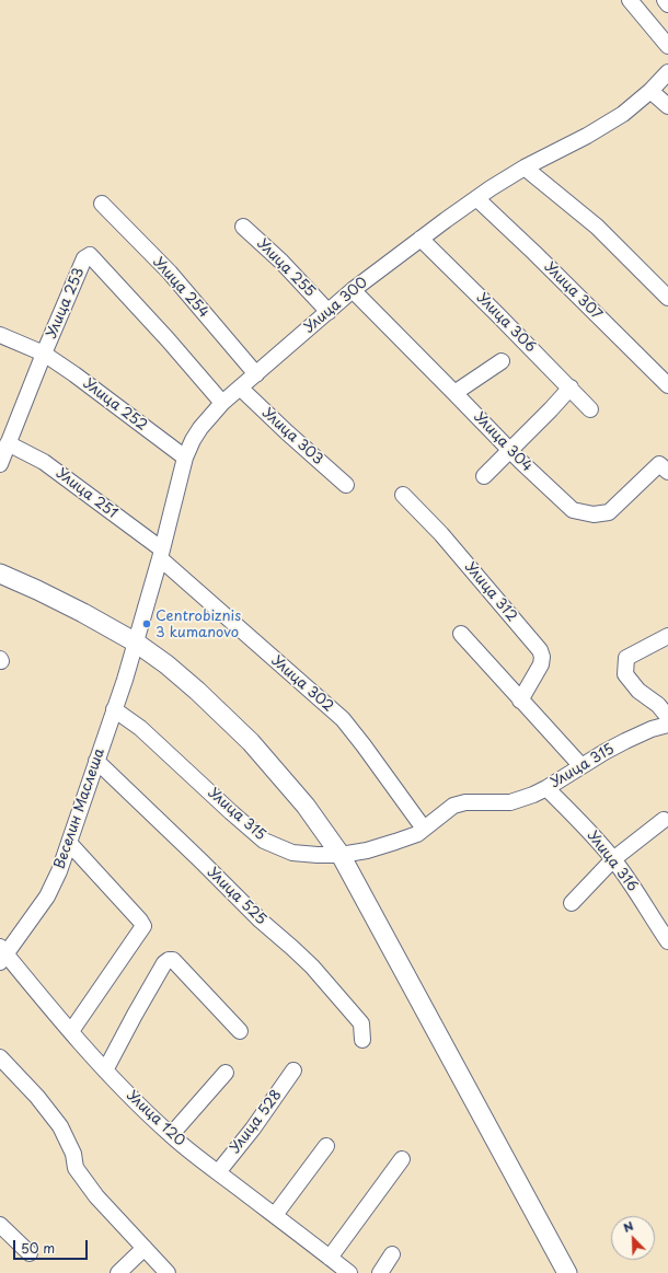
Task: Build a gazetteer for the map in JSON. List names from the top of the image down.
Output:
{
  "streets": {
    "street": [
      "Улица 255",
      "Улица 254",
      "Улица 307",
      "Улица 253",
      "Улица 300",
      "Улица 306",
      "Улица 252",
      "Улица 303",
      "Улица 304",
      "Улица 251",
      "Улица 312",
      "Улица 302",
      "Улица 315",
      "Веселин Маслеша",
      "Улица 316",
      "Улица 525",
      "Улица 120",
      "Улица 528"
    ]
  },
  "crossings": [
    ["Улица 255", "Улица 300"],
    ["Улица 254", "Улица 300"],
    ["Улица 307", "Улица 300"],
    ["Улица 253", "Улица 300"],
    ["Улица 253", "Улица 252"],
    ["Улица 300", "Улица 306"],
    ["Улица 300", "Улица 252"],
    ["Улица 300", "Улица 303"],
    ["Улица 300", "Улица 304"],
    ["Улица 300", "Улица 251"],
    ["Улица 300", "Улица 302"],
    ["Улица 300", "Веселин Маслеша"],
    ["Улица 251", "Улица 302"],
    ["Улица 302", "Улица 315"],
    ["Улица 315", "Веселин Маслеша"],
    ["Улица 315", "Улица 316"],
    ["Веселин Маслеша", "Улица 525"],
    ["Веселин Маслеша", "Улица 120"],
    ["Улица 120", "Улица 528"]
  ],
  "places": ["Centrobiznis 3 kumanovo"],
  "scale_bar": "50 m",
  "north": "top left"
}
